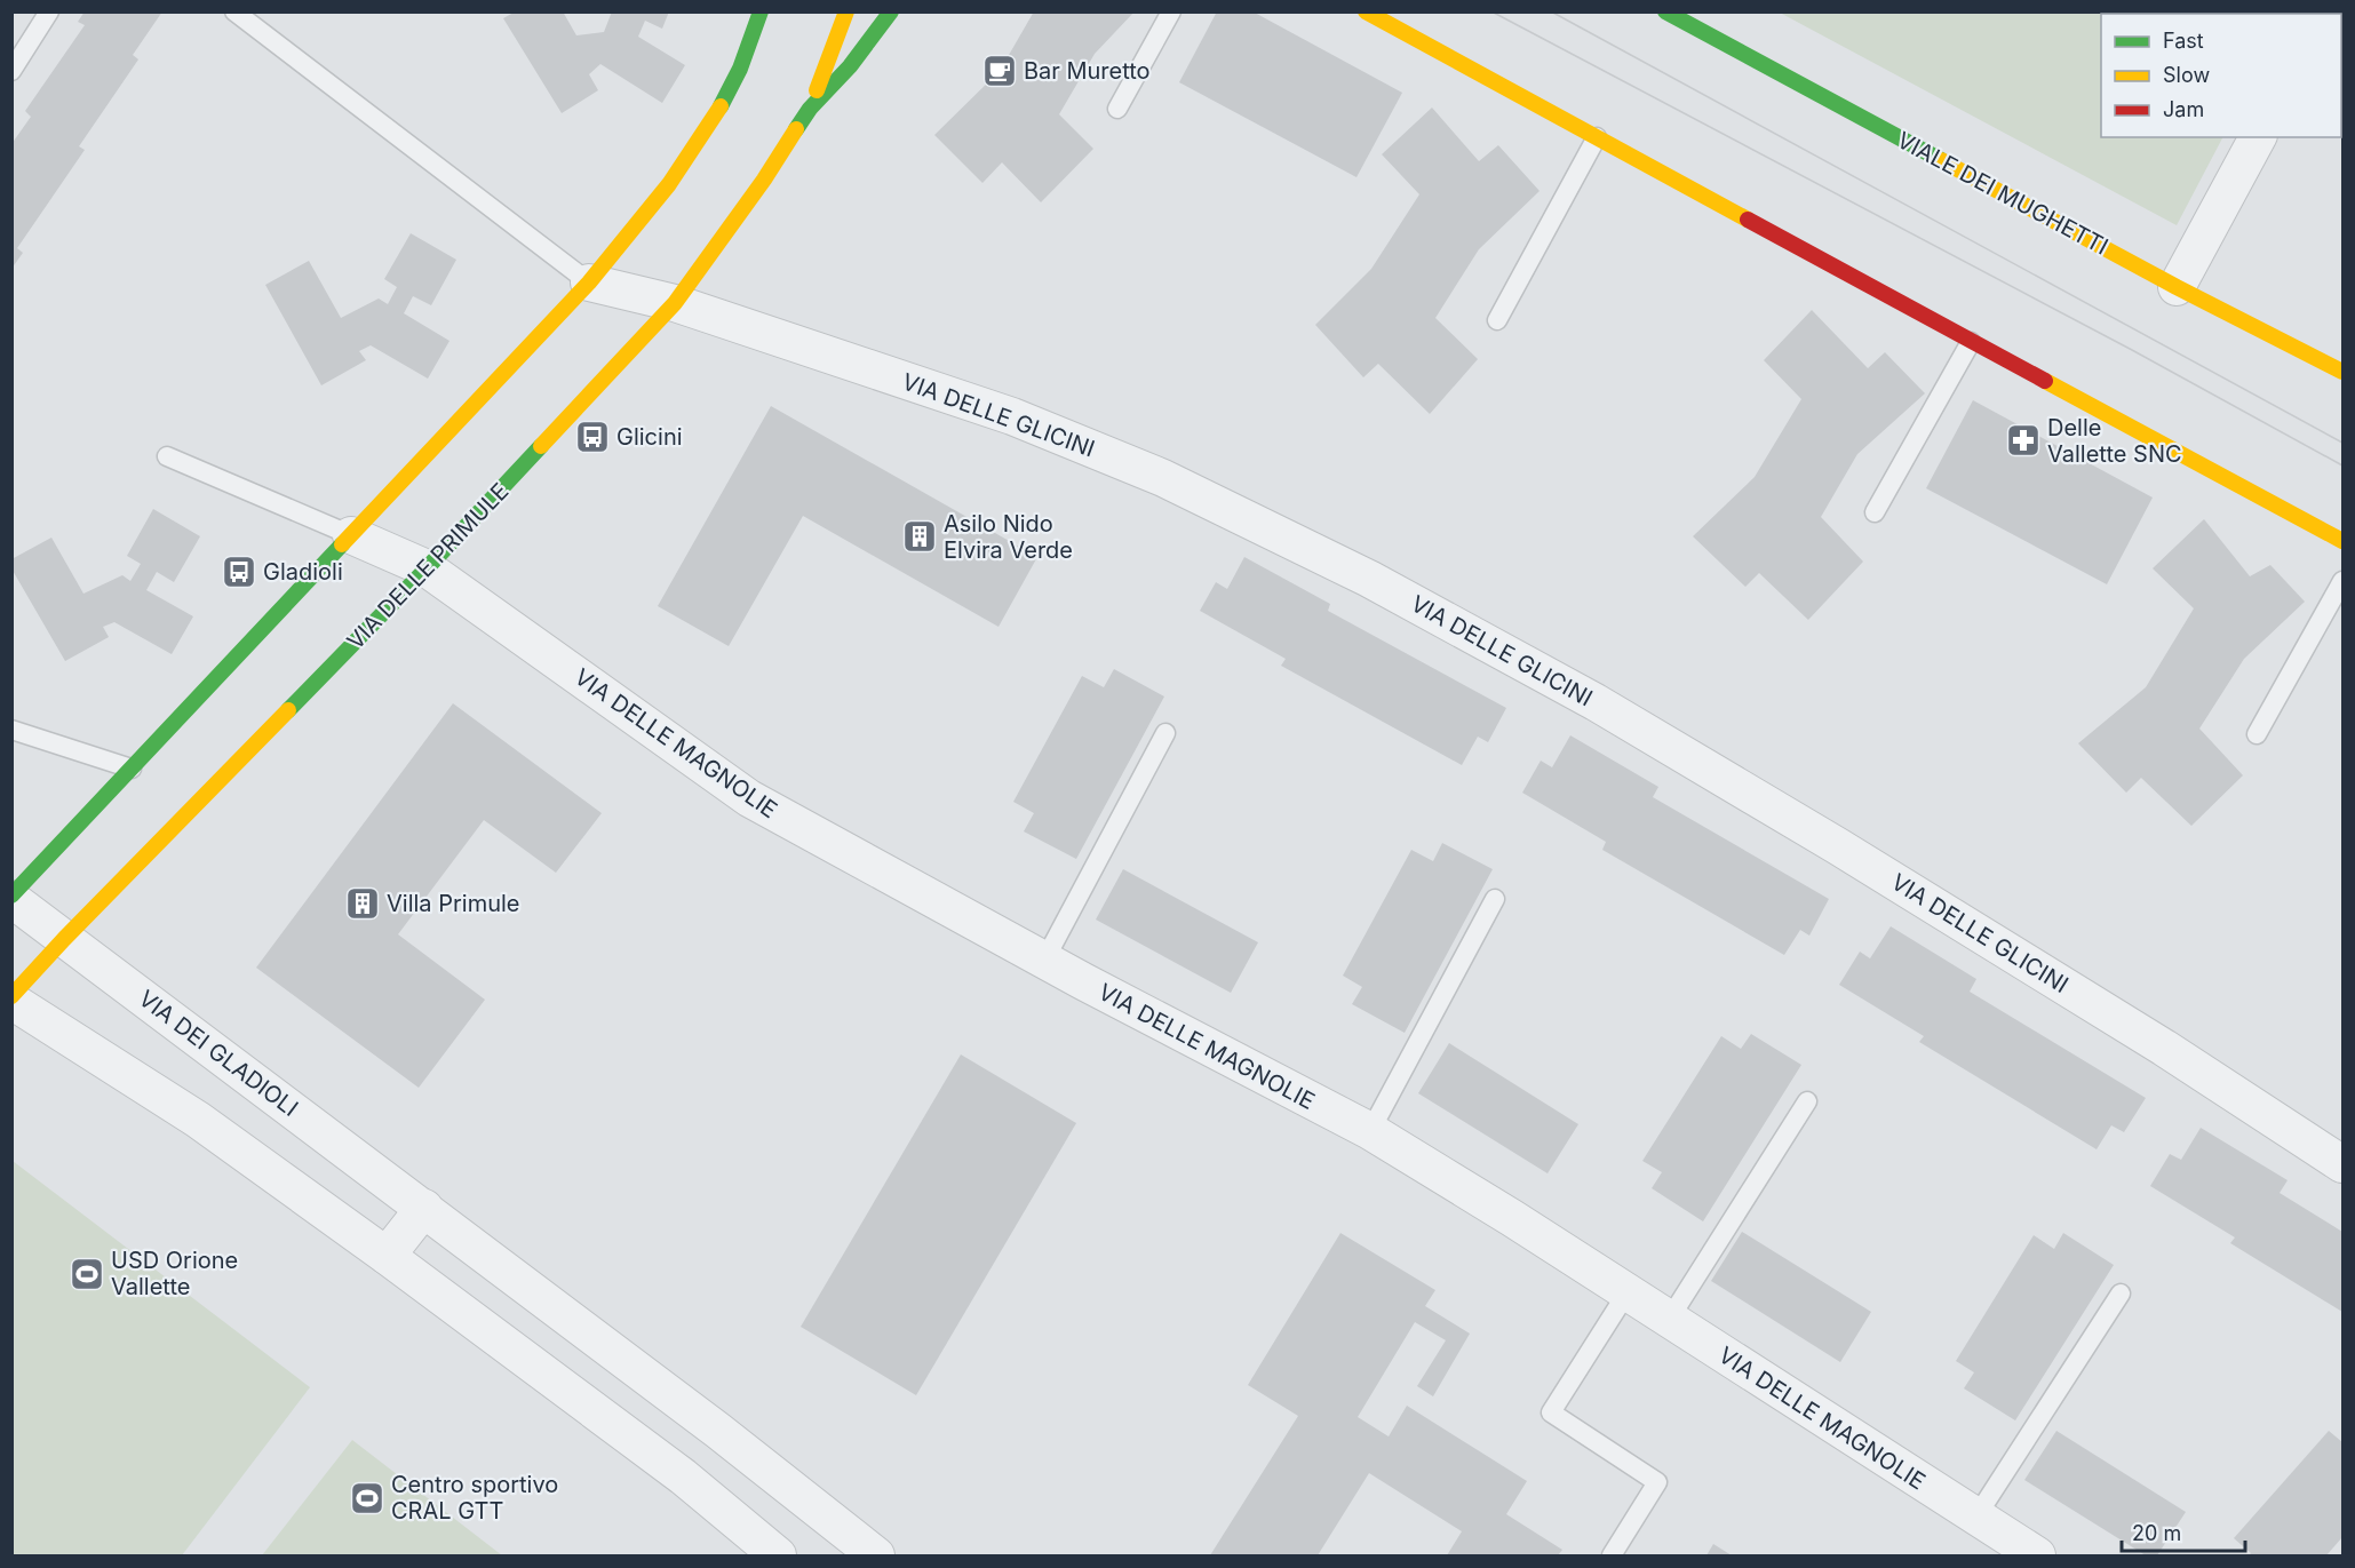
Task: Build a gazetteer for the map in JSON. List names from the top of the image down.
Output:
{
  "streets": {
    "street": [
      "VIALE DEI MUGHETTI",
      "VIA DELLE GLICINI",
      "VIA DELLE PRIMULE",
      "VIA DELLE MAGNOLIE",
      "VIA DEI GLADIOLI"
    ]
  },
  "crossings": [
    ["VIA DELLE GLICINI", "VIA DELLE PRIMULE"],
    ["VIA DELLE PRIMULE", "VIA DELLE MAGNOLIE"],
    ["VIA DELLE PRIMULE", "VIA DEI GLADIOLI"]
  ],
  "places": {
    "cafe": ["Bar Muretto"],
    "bus stop": ["Glicini", "Gladioli"],
    "pharmacy": ["Delle Vallette SNC"],
    "building": ["Asilo Nido Elvira Verde", "Villa Primule"],
    "sports": ["USD Orione Vallette", "Centro sportivo CRAL GTT"]
  },
  "legend": ["Fast", "Slow", "Jam"],
  "scale_bar": "20 m"
}
